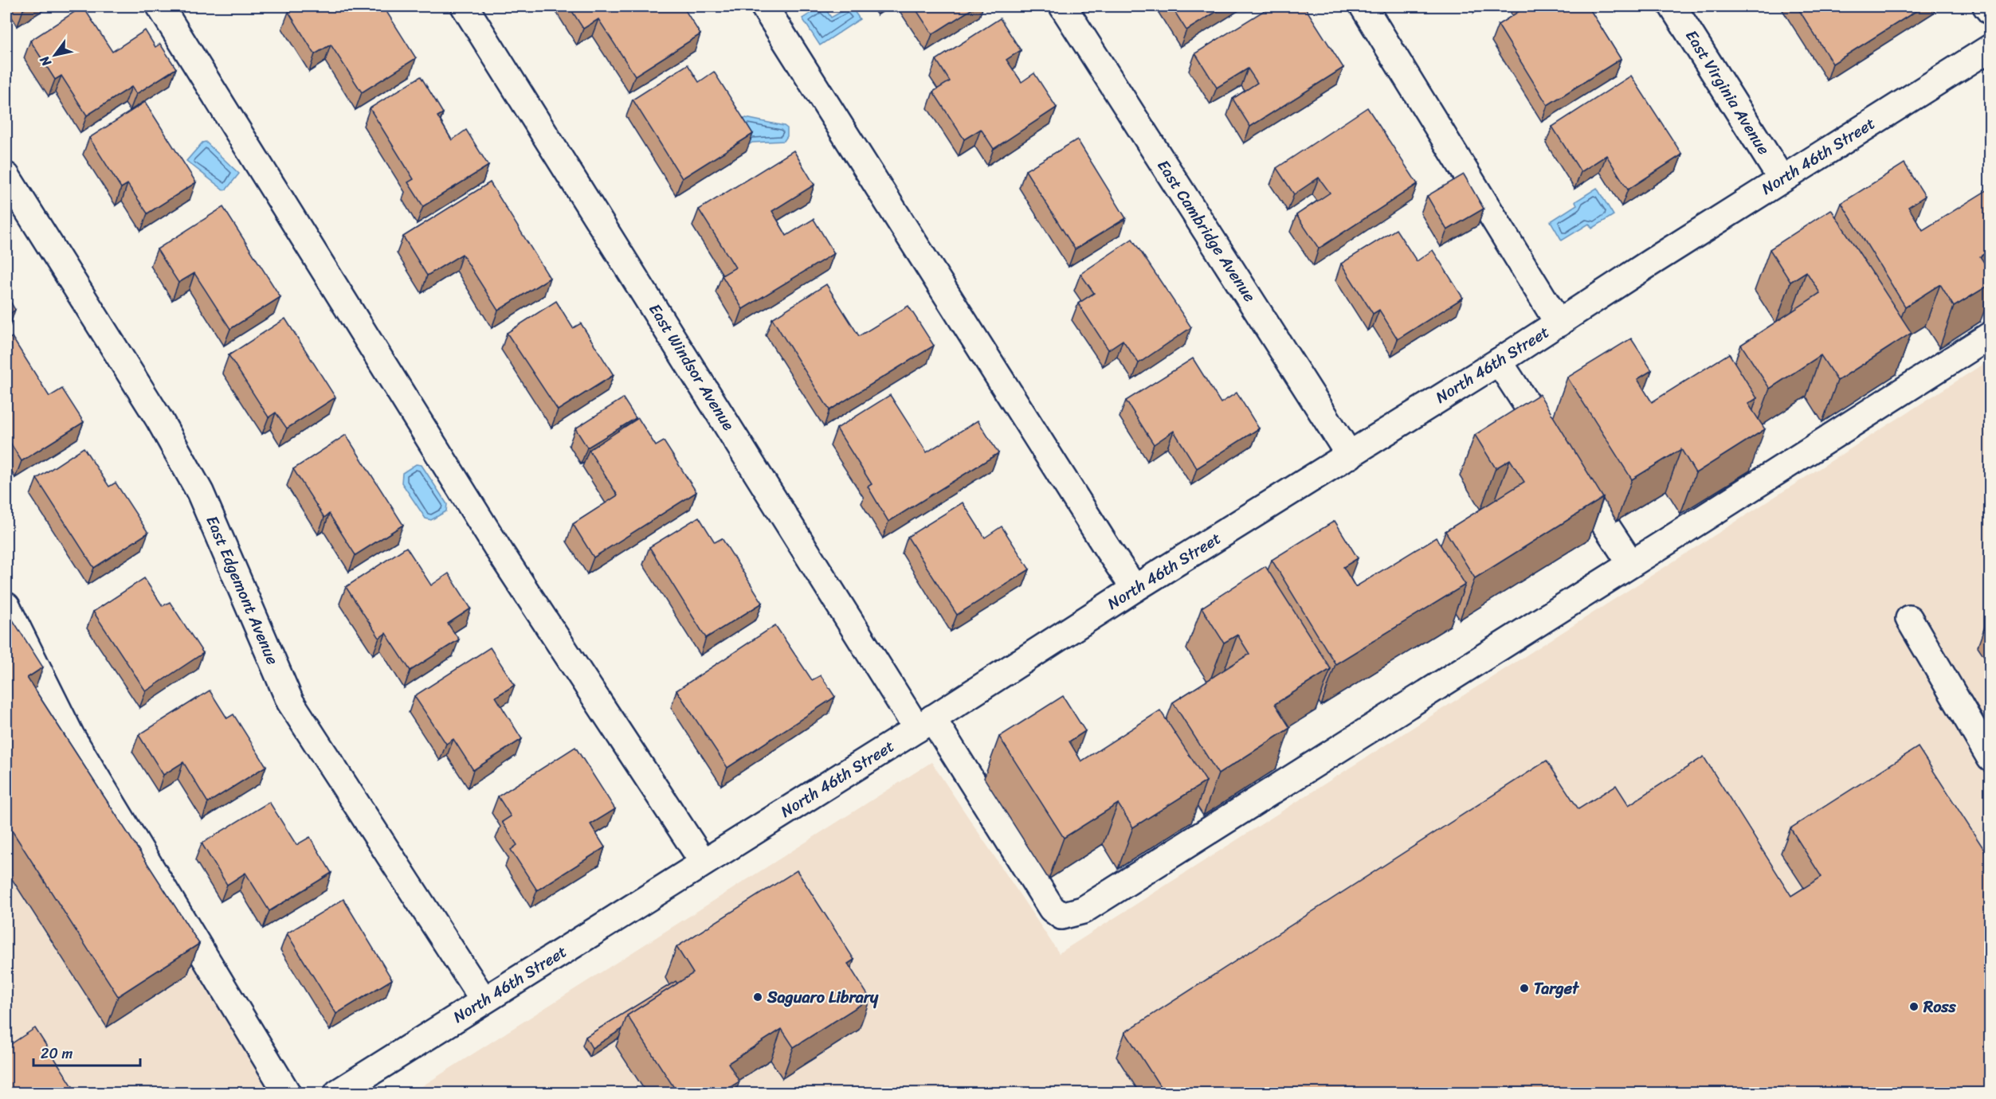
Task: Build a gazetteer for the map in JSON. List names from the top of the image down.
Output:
{
  "streets": {
    "street": [
      "East Virginia Avenue",
      "North 46th Street",
      "East Cambridge Avenue",
      "East Windsor Avenue",
      "East Edgemont Avenue"
    ]
  },
  "crossings": [
    ["East Virginia Avenue", "North 46th Street"],
    ["North 46th Street", "East Cambridge Avenue"],
    ["North 46th Street", "East Windsor Avenue"],
    ["North 46th Street", "East Edgemont Avenue"]
  ],
  "places": ["Target", "Saguaro Library", "Ross"],
  "scale_bar": "20 m",
  "north": "bottom left"
}
